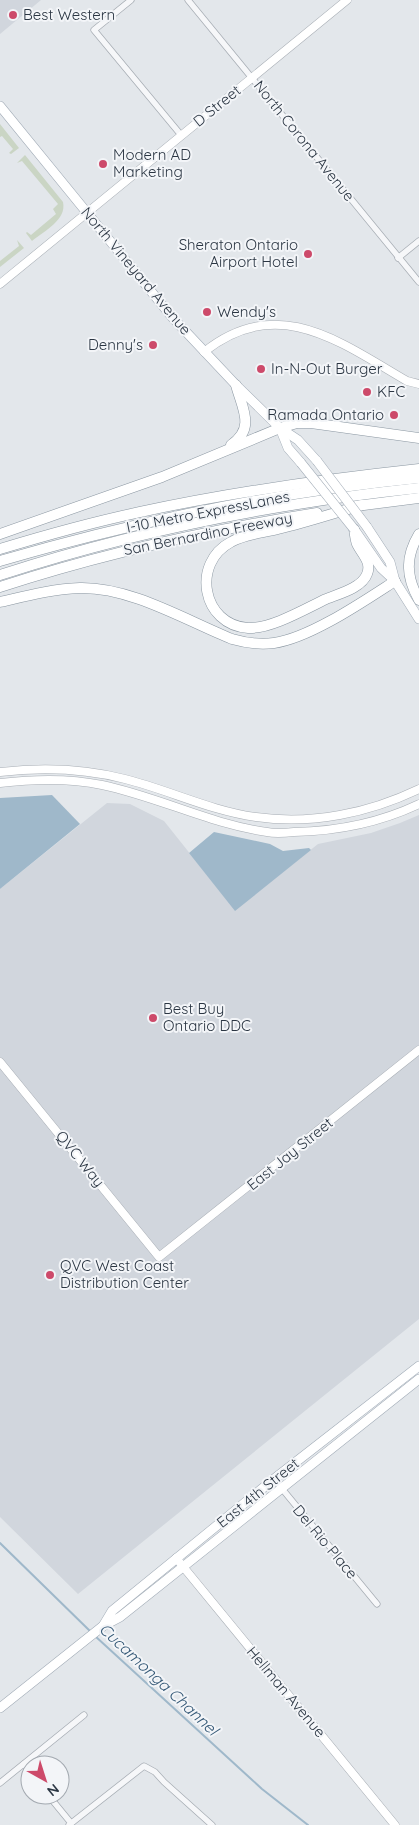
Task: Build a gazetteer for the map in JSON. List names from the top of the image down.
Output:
{
  "streets": {
    "highway": ["I-10 Metro ExpressLanes", "San Bernardino Freeway"],
    "main road": ["North Vineyard Avenue", "East 4th Street"],
    "street": [
      "D Street",
      "North Corona Avenue",
      "East Jay Street",
      "QVC Way",
      "Del Rio Place",
      "Hellman Avenue"
    ]
  },
  "crossings": [
    ["D Street", "North Corona Avenue"],
    ["D Street", "North Vineyard Avenue"],
    ["East Jay Street", "QVC Way"],
    ["East 4th Street", "Del Rio Place"],
    ["East 4th Street", "Hellman Avenue"]
  ],
  "water": ["Cucamonga Channel"],
  "places": [
    "Best Western",
    "Modern AD Marketing",
    "Sheraton Ontario Airport Hotel",
    "Wendy's",
    "Denny's",
    "In-N-Out Burger",
    "KFC",
    "Ramada Ontario",
    "Best Buy Ontario DDC",
    "QVC West Coast Distribution Center"
  ],
  "north": "bottom right"
}
